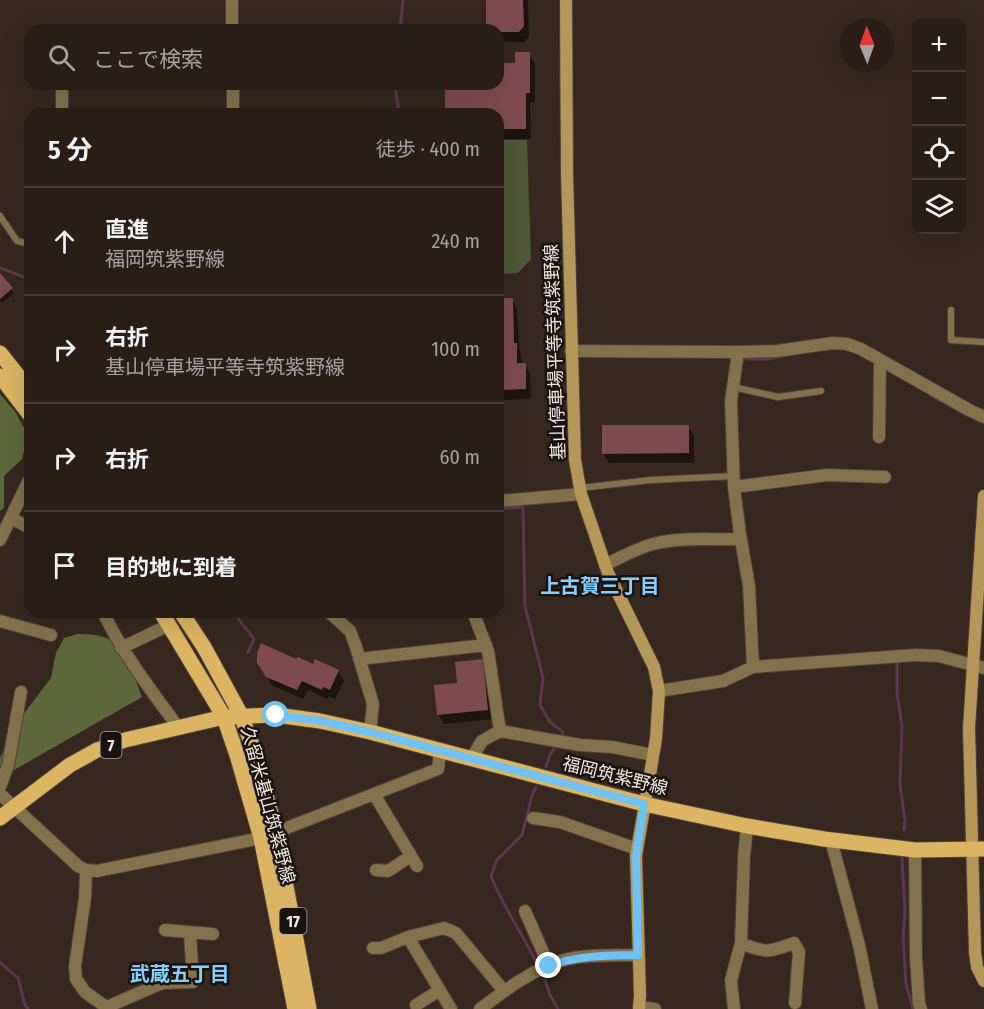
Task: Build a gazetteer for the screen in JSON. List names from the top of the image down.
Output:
{
  "streets": {
    "main road": [
      "基山停車場平等寺筑紫野線",
      "7",
      "福岡筑紫野線",
      "久留米基山筑紫野線",
      "17"
    ]
  },
  "crossings": [
    ["基山停車場平等寺筑紫野線", "福岡筑紫野線"],
    ["7", "福岡筑紫野線"],
    ["7", "久留米基山筑紫野線"],
    ["福岡筑紫野線", "久留米基山筑紫野線"]
  ],
  "districts": ["上古賀三丁目", "武蔵五丁目"],
  "north": "top",
  "page": {
    "map_buttons": ["+", "−"],
    "search": "ここで検索",
    "heading": ["5 分", "徒歩 · 400 m"],
    "list": [
      ["直進", "福岡筑紫野線", "240 m"],
      ["右折", "基山停車場平等寺筑紫野線", "100 m"],
      ["右折", "60 m"],
      "目的地に到着"
    ]
  }
}
